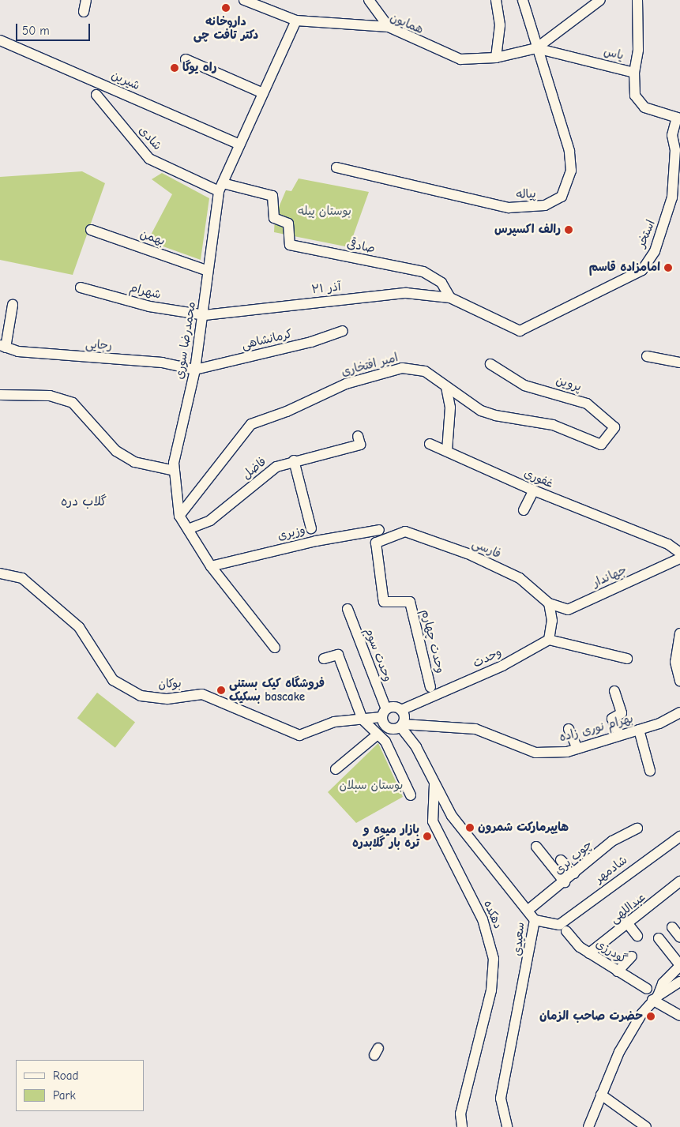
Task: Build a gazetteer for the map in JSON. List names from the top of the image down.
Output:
{
  "streets": {
    "street": [
      "همایون",
      "یاس",
      "شیرین",
      "شادی",
      "پیاله",
      "استخر",
      "بهمن",
      "صادقی",
      "۲۱ آذر",
      "شهرام",
      "کرمانشاهی",
      "محمدرضا سوری",
      "رجایی",
      "امیر افتخاری",
      "پروین",
      "فاضل",
      "غفوری",
      "وزیری",
      "فارسی",
      "جهاندار",
      "وحدت چهارم",
      "وحدت سوم",
      "وحدت",
      "بوکان",
      "بهرام نوری زاده",
      "چوب بری",
      "شادمهر",
      "عبداللهی",
      "دهکده",
      "سعیدی",
      "گودرزی"
    ]
  },
  "crossings": [
    ["همایون", "یاس"],
    ["همایون", "پیاله"],
    ["همایون", "محمدرضا سوری"],
    ["یاس", "پیاله"],
    ["یاس", "استخر"],
    ["شیرین", "محمدرضا سوری"],
    ["شادی", "صادقی"],
    ["شادی", "محمدرضا سوری"],
    ["استخر", "صادقی"],
    ["استخر", "۲۱ آذر"],
    ["بهمن", "محمدرضا سوری"],
    ["صادقی", "۲۱ آذر"],
    ["صادقی", "محمدرضا سوری"],
    ["۲۱ آذر", "شهرام"],
    ["۲۱ آذر", "محمدرضا سوری"],
    ["شهرام", "محمدرضا سوری"],
    ["کرمانشاهی", "محمدرضا سوری"],
    ["کرمانشاهی", "رجایی"],
    ["محمدرضا سوری", "رجایی"],
    ["محمدرضا سوری", "امیر افتخاری"],
    ["محمدرضا سوری", "فاضل"],
    ["محمدرضا سوری", "وزیری"],
    ["امیر افتخاری", "پروین"],
    ["فارسی", "جهاندار"],
    ["فارسی", "وحدت چهارم"],
    ["وحدت سوم", "بوکان"],
    ["وحدت سوم", "بهرام نوری زاده"],
    ["وحدت", "بوکان"],
    ["بوکان", "بهرام نوری زاده"],
    ["چوب بری", "سعیدی"],
    ["شادمهر", "گودرزی"],
    ["عبداللهی", "گودرزی"],
    ["دهکده", "سعیدی"]
  ],
  "districts": ["گلاب دره"],
  "parks": ["بوستان پیله", "بوستان سبلان"],
  "places": [
    "داروخانه دکتر تافت چی",
    "راه یوگا",
    "رالف اکسپرس",
    "امامزاده قاسم",
    "فروشگاه کیک بستنی بسکیک bascake",
    "هایپرمارکت شمرون",
    "بازار میوه و تره بار گلابدره",
    "حضرت صاحب الزمان"
  ],
  "legend": ["Road", "Park"],
  "scale_bar": "50 m"
}
